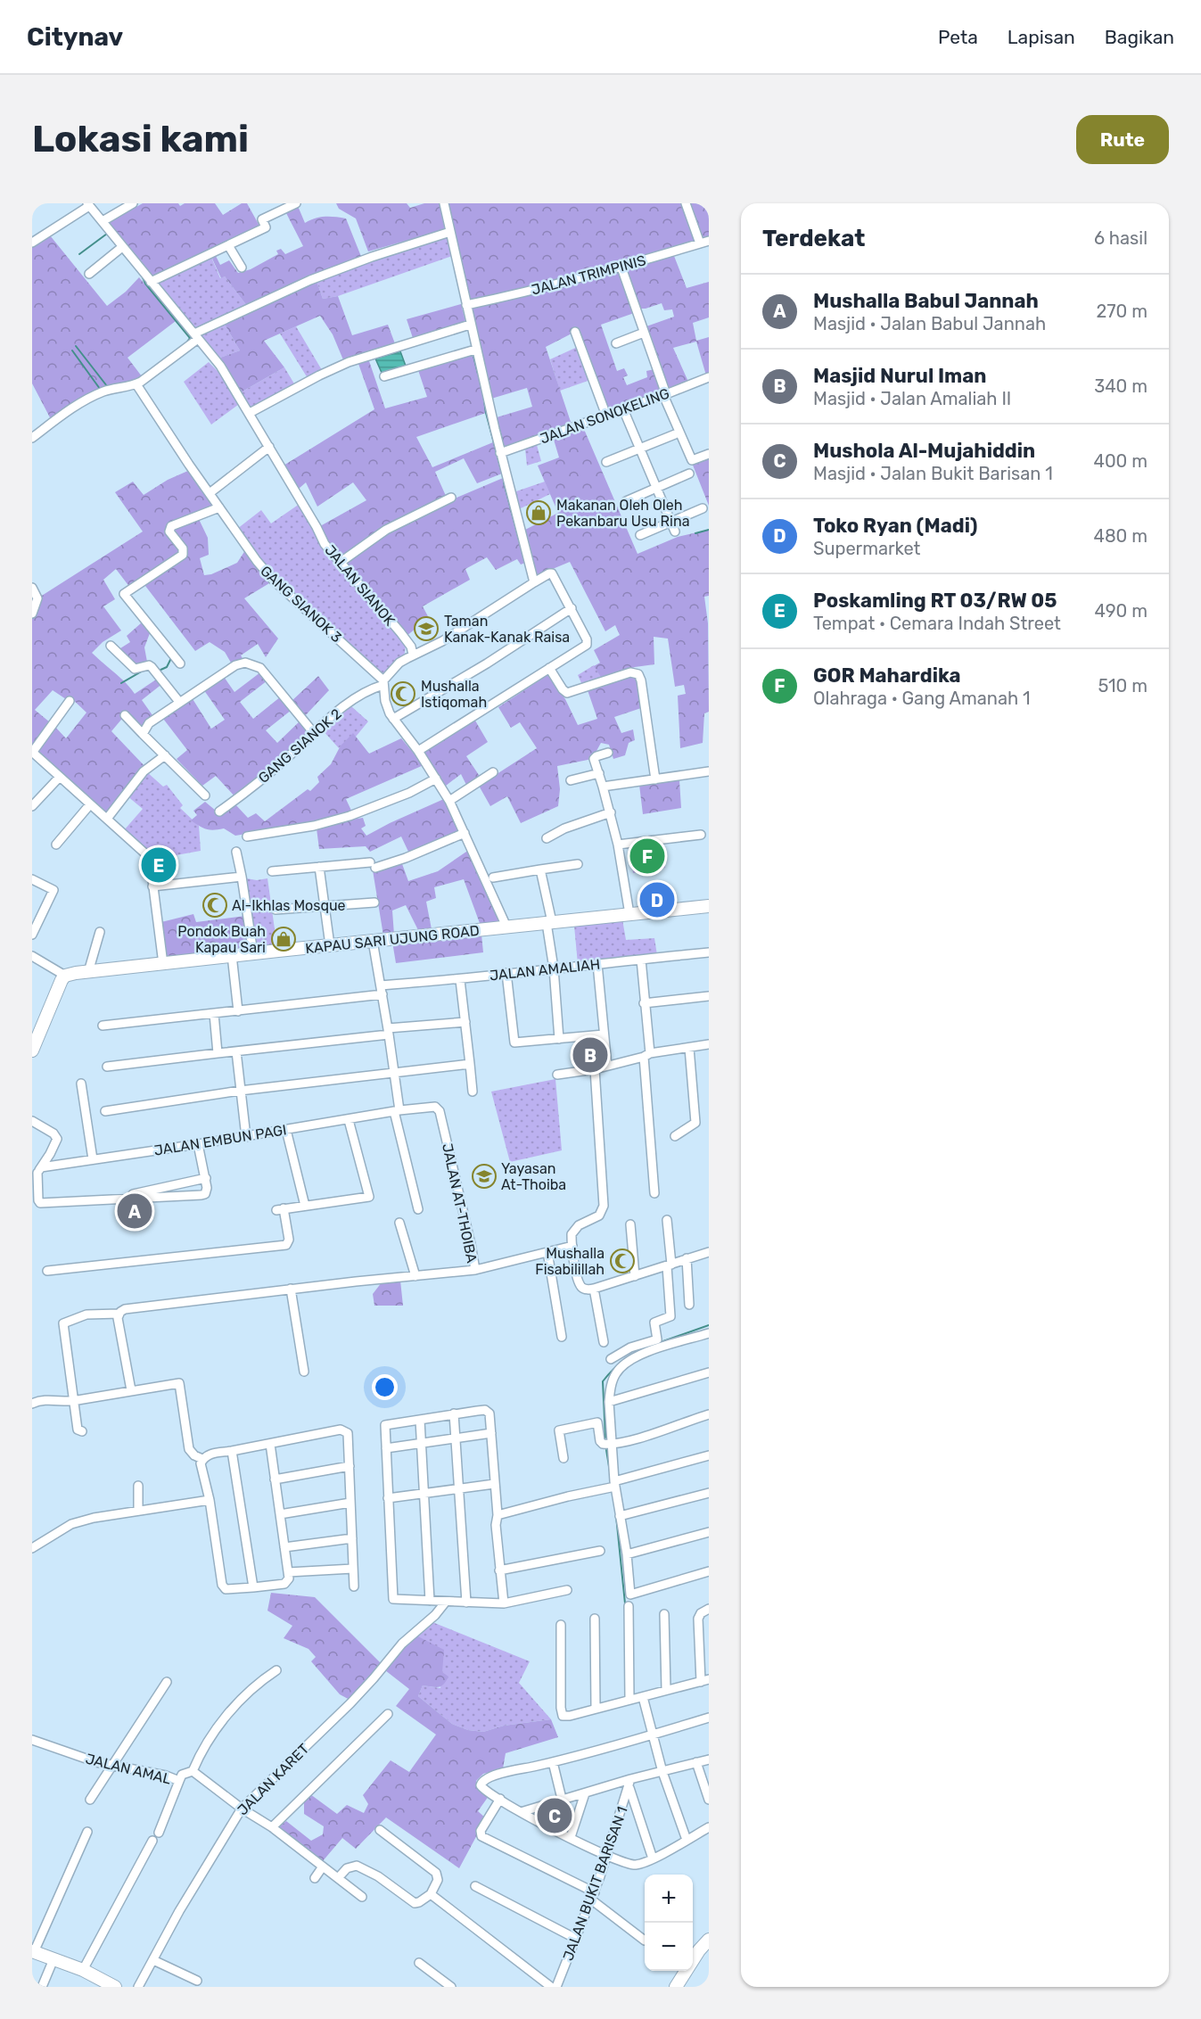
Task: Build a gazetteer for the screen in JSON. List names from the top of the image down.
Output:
{
  "streets": {
    "street": [
      "JALAN TRIMPINIS",
      "JALAN SONOKELING",
      "JALAN SIANOK",
      "GANG SIANOK 3",
      "GANG SIANOK 2",
      "KAPAU SARI UJUNG ROAD",
      "JALAN AMALIAH",
      "JALAN EMBUN PAGI",
      "JALAN AT-THOIBA",
      "JALAN AMAL",
      "JALAN KARET",
      "JALAN BUKIT BARISAN 1"
    ]
  },
  "crossings": [
    ["GANG SIANOK 3", "GANG SIANOK 2"],
    ["JALAN EMBUN PAGI", "JALAN AT-THOIBA"],
    ["JALAN AMAL", "JALAN KARET"]
  ],
  "places": {
    "shop": ["Makanan Oleh Oleh Pekanbaru Usu Rina", "Pondok Buah Kapau Sari"],
    "school or university": ["Taman Kanak-Kanak Raisa", "Yayasan At-Thoiba"],
    "mosque": ["Mushalla Istiqomah", "Al-Ikhlas Mosque", "Mushalla Fisabilillah"]
  },
  "page": {
    "header": "Citynav",
    "nav": ["Peta", "Lapisan", "Bagikan"],
    "buttons": "Rute",
    "title": "Lokasi kami",
    "heading": ["Terdekat", "6 hasil"],
    "list": [
      {
        "mark": "A",
        "name": "Mushalla Babul Jannah",
        "note": "Masjid · Jalan Babul Jannah",
        "value": "270 m"
      },
      {
        "mark": "B",
        "name": "Masjid Nurul Iman",
        "note": "Masjid · Jalan Amaliah II",
        "value": "340 m"
      },
      {
        "mark": "C",
        "name": "Mushola Al-Mujahiddin",
        "note": "Masjid · Jalan Bukit Barisan 1",
        "value": "400 m"
      },
      {
        "mark": "D",
        "name": "Toko Ryan (Madi)",
        "note": "Supermarket",
        "value": "480 m"
      },
      {
        "mark": "E",
        "name": "Poskamling RT 03/RW 05",
        "note": "Tempat · Cemara Indah Street",
        "value": "490 m"
      },
      {
        "mark": "F",
        "name": "GOR Mahardika",
        "note": "Olahraga · Gang Amanah 1",
        "value": "510 m"
      }
    ],
    "pins": [
      "F",
      "E",
      "D",
      "B",
      "A",
      "C"
    ],
    "map_buttons": ["+", "−"]
  }
}
